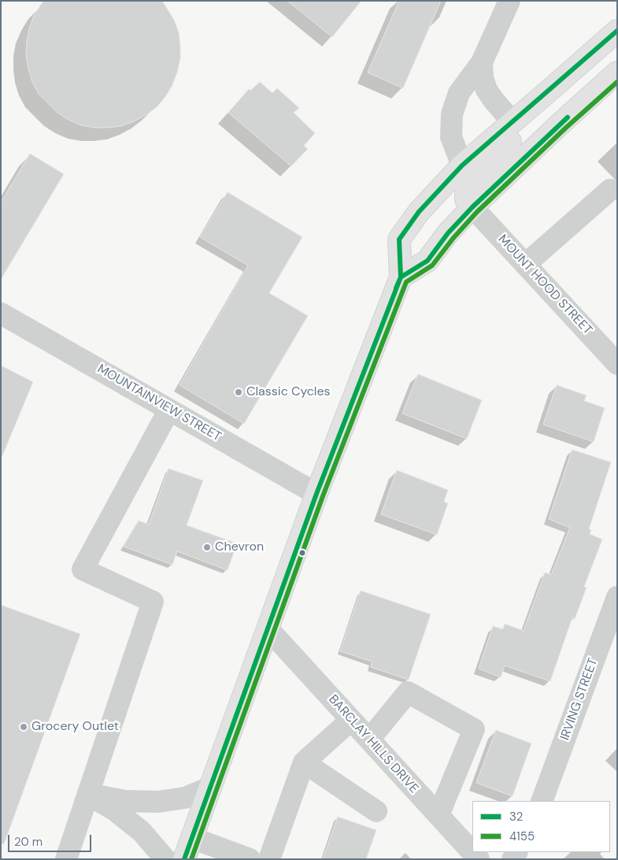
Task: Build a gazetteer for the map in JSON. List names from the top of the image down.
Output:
{
  "streets": {
    "street": [
      "MOUNT HOOD STREET",
      "MOUNTAINVIEW STREET",
      "IRVING STREET",
      "BARCLAY HILLS DRIVE"
    ]
  },
  "places": ["Classic Cycles", "Chevron", "Grocery Outlet"],
  "lines": ["transit line 32", "transit line 4155"],
  "legend": ["32", "4155"],
  "scale_bar": "20 m"
}
